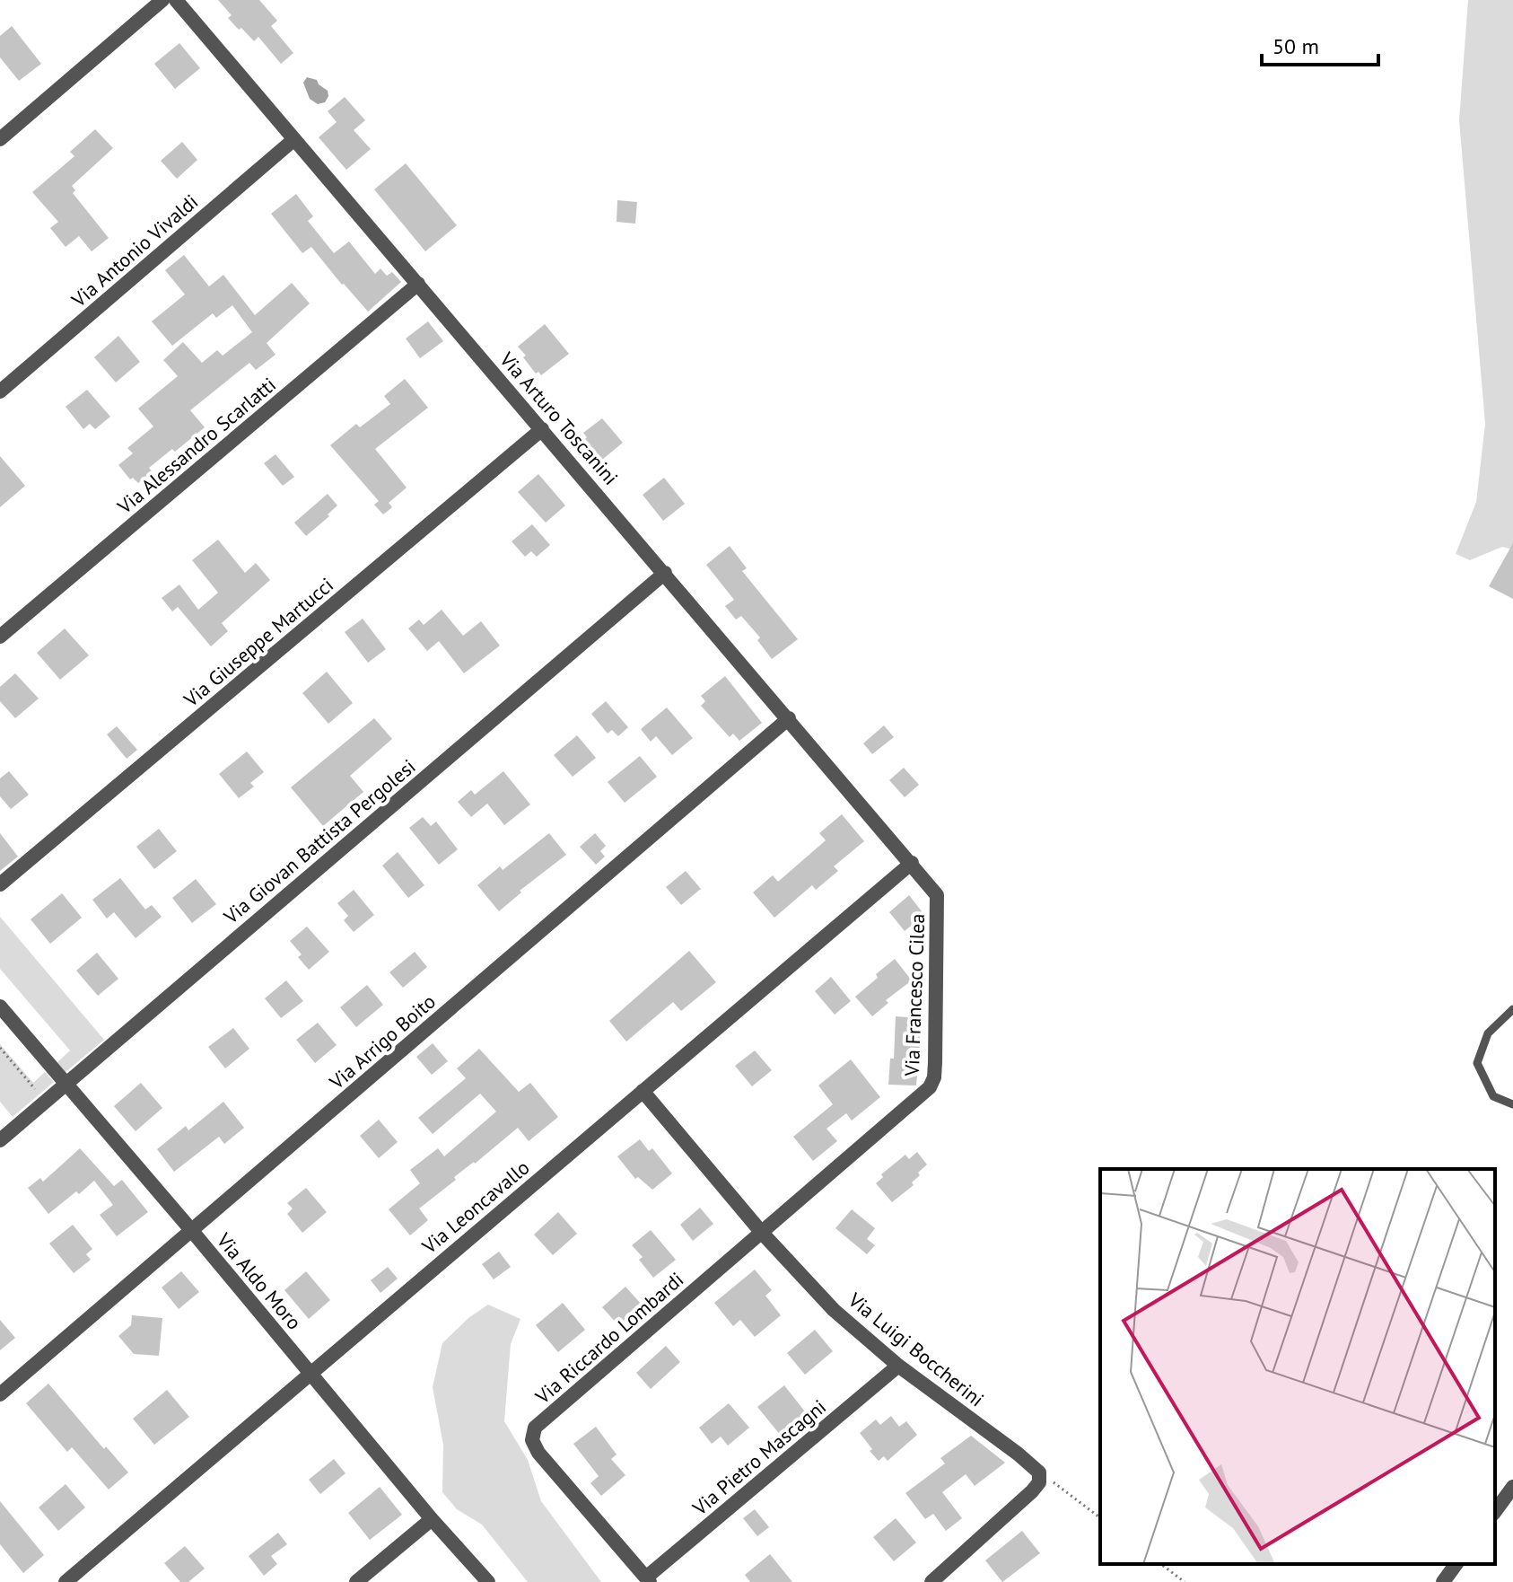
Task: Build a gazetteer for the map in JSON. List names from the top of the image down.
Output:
{
  "streets": {
    "street": [
      "Via Antonio Vivaldi",
      "Via Arturo Toscanini",
      "Via Alessandro Scarlatti",
      "Via Giuseppe Martucci",
      "Via Giovan Battista Pergolesi",
      "Via Francesco Cilea",
      "Via Arrigo Boito",
      "Via Leoncavallo",
      "Via Aldo Moro",
      "Via Riccardo Lombardi",
      "Via Luigi Boccherini",
      "Via Pietro Mascagni"
    ]
  },
  "crossings": [
    ["Via Antonio Vivaldi", "Via Arturo Toscanini"],
    ["Via Arturo Toscanini", "Via Alessandro Scarlatti"],
    ["Via Arturo Toscanini", "Via Giuseppe Martucci"],
    ["Via Arturo Toscanini", "Via Giovan Battista Pergolesi"],
    ["Via Arturo Toscanini", "Via Francesco Cilea"],
    ["Via Arturo Toscanini", "Via Arrigo Boito"],
    ["Via Arturo Toscanini", "Via Leoncavallo"],
    ["Via Giovan Battista Pergolesi", "Via Aldo Moro"],
    ["Via Francesco Cilea", "Via Leoncavallo"],
    ["Via Francesco Cilea", "Via Riccardo Lombardi"],
    ["Via Francesco Cilea", "Via Luigi Boccherini"],
    ["Via Arrigo Boito", "Via Aldo Moro"],
    ["Via Leoncavallo", "Via Aldo Moro"],
    ["Via Leoncavallo", "Via Luigi Boccherini"],
    ["Via Riccardo Lombardi", "Via Luigi Boccherini"],
    ["Via Riccardo Lombardi", "Via Pietro Mascagni"],
    ["Via Luigi Boccherini", "Via Pietro Mascagni"]
  ],
  "scale_bar": "50 m"
}
